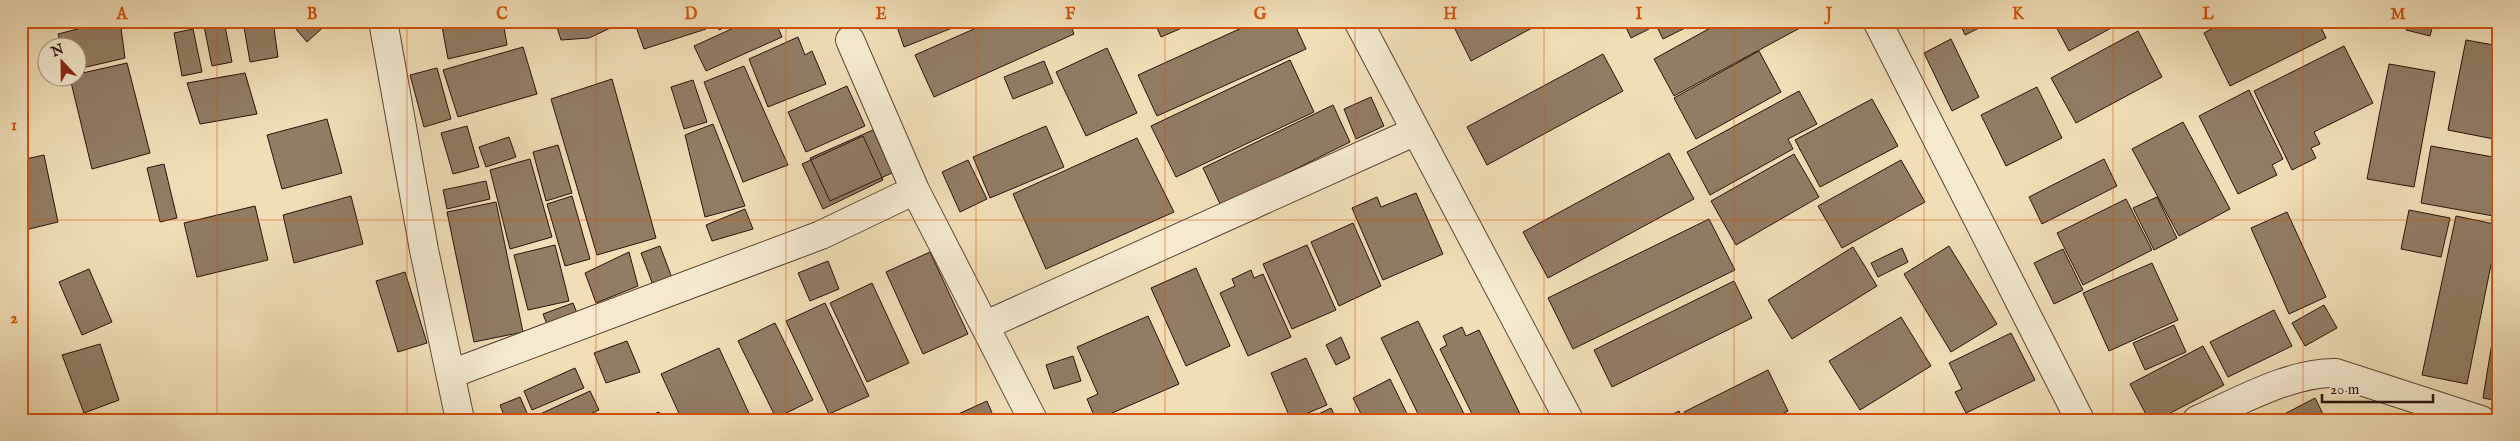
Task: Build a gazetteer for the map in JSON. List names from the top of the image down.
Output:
{
  "scale_bar": "20 m",
  "north": "top",
  "grid": {
    "columns": [
      "A",
      "B",
      "C",
      "D",
      "E",
      "F",
      "G",
      "H",
      "I",
      "J",
      "K",
      "L",
      "M"
    ],
    "rows": ["1", "2"]
  }
}
